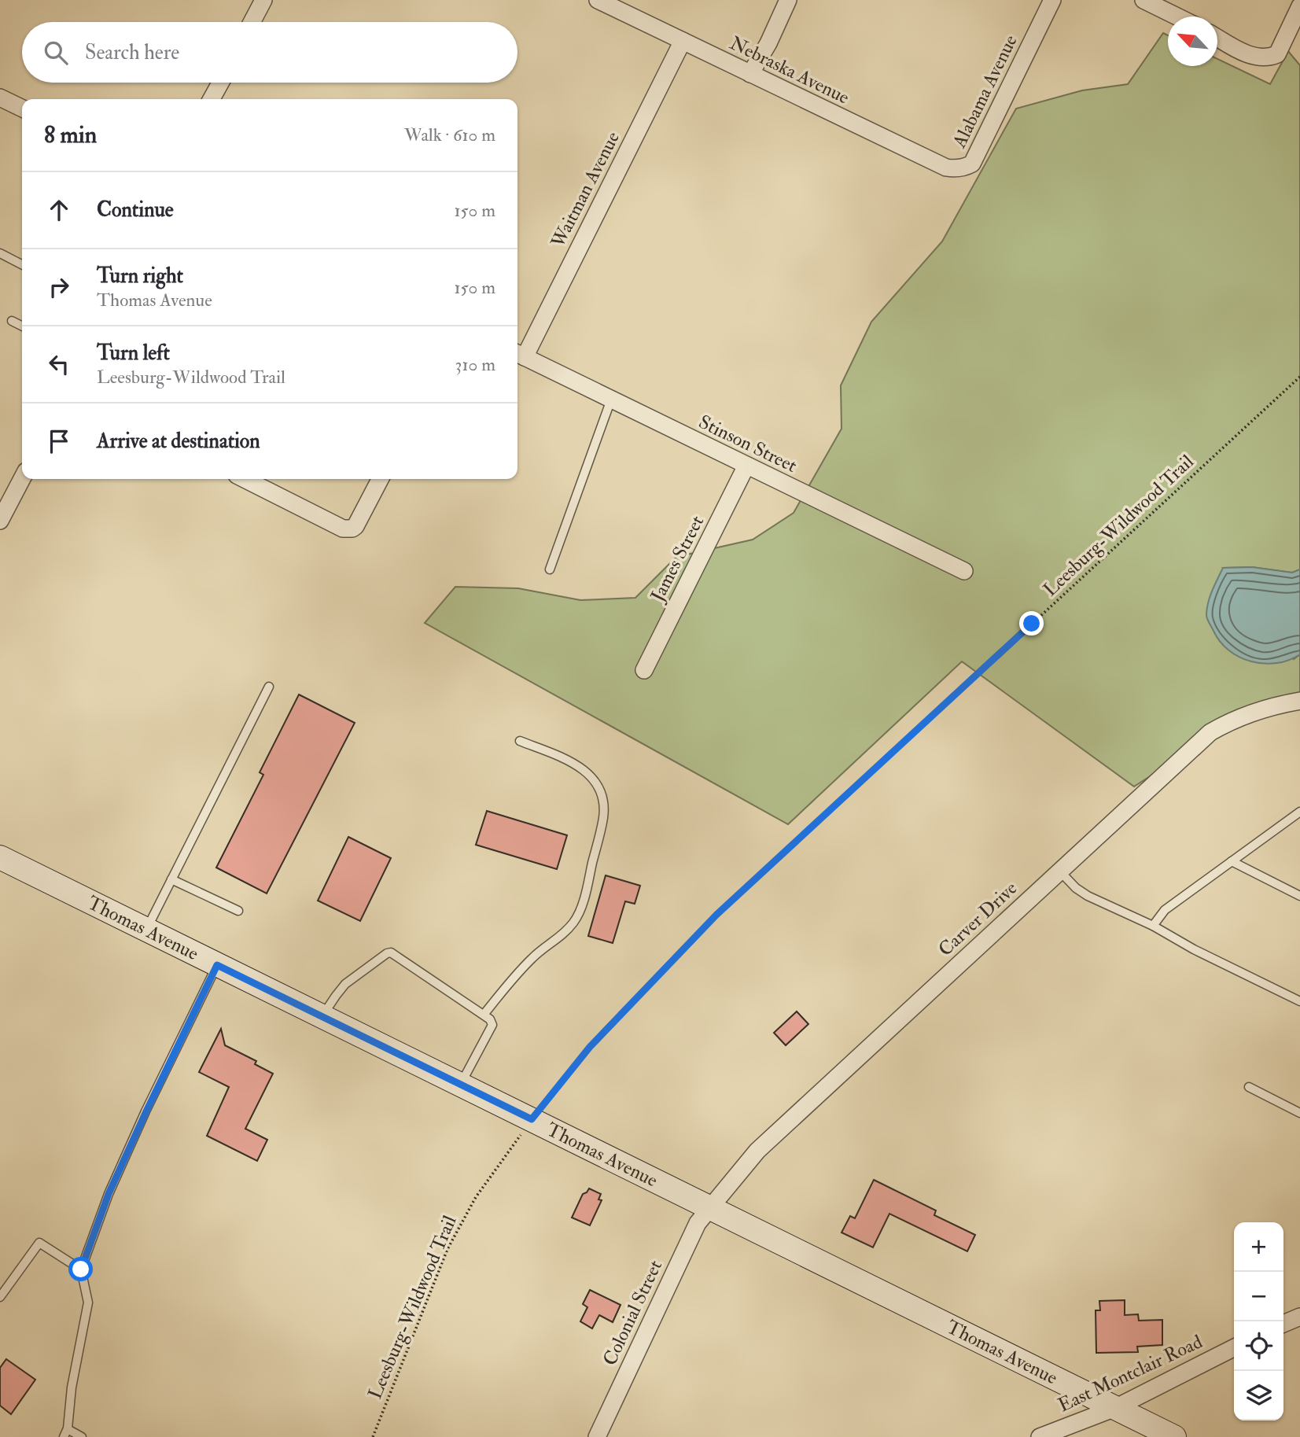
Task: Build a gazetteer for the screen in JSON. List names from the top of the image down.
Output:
{
  "streets": {
    "street": [
      "Nebraska Avenue",
      "Alabama Avenue",
      "Waitman Avenue",
      "Stinson Street",
      "James Street",
      "Carver Drive",
      "Thomas Avenue",
      "Colonial Street",
      "East Montclair Road"
    ],
    "path": ["Leesburg-Wildwood Trail"]
  },
  "crossings": [
    ["Nebraska Avenue", "Alabama Avenue"],
    ["Nebraska Avenue", "Waitman Avenue"],
    ["Waitman Avenue", "Stinson Street"],
    ["Stinson Street", "James Street"],
    ["Leesburg-Wildwood Trail", "Thomas Avenue"],
    ["Carver Drive", "Thomas Avenue"],
    ["Carver Drive", "Colonial Street"],
    ["Thomas Avenue", "Colonial Street"],
    ["Thomas Avenue", "East Montclair Road"]
  ],
  "north": "top left",
  "page": {
    "search": "Search here",
    "heading": ["8 min", "Walk · 610 m"],
    "list": [
      ["Continue", "150 m"],
      ["Turn right", "Thomas Avenue", "150 m"],
      ["Turn left", "Leesburg-Wildwood Trail", "310 m"],
      "Arrive at destination"
    ],
    "map_buttons": ["+", "−"]
  }
}
